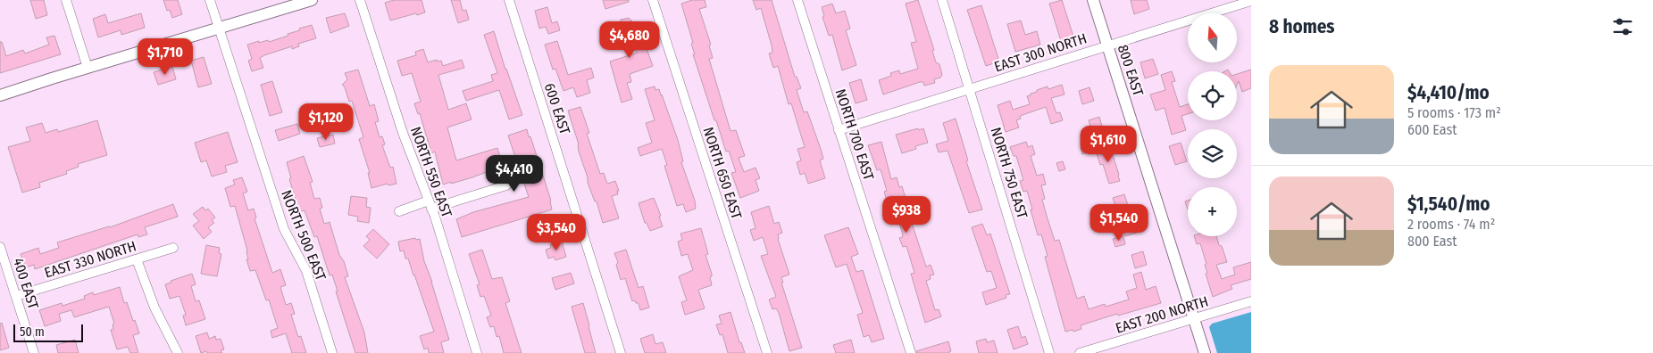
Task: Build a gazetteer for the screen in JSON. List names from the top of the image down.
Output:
{
  "streets": {
    "main road": ["800 EAST"],
    "street": [
      "EAST 300 NORTH",
      "600 EAST",
      "NORTH 700 EAST",
      "NORTH 550 EAST",
      "NORTH 650 EAST",
      "NORTH 750 EAST",
      "NORTH 500 EAST",
      "EAST 330 NORTH",
      "400 EAST",
      "EAST 200 NORTH"
    ]
  },
  "crossings": [
    ["EAST 300 NORTH", "800 EAST"],
    ["EAST 300 NORTH", "NORTH 700 EAST"],
    ["EAST 300 NORTH", "NORTH 750 EAST"],
    ["800 EAST", "EAST 200 NORTH"],
    ["EAST 330 NORTH", "400 EAST"]
  ],
  "scale_bar": "50 m",
  "north": "top",
  "page": {
    "heading": "8 homes",
    "map_buttons": "+",
    "price": [
      "$4,680",
      "$1,710",
      "$1,120",
      "$1,610",
      "$4,410",
      "$938",
      "$1,540",
      "$3,540"
    ],
    "list": [
      {
        "name": "$4,410/mo",
        "note": "5 rooms · 173 m² · 600 East"
      },
      {
        "name": "$1,540/mo",
        "note": "2 rooms · 74 m² · 800 East"
      }
    ],
    "scale": "50 m"
  }
}
